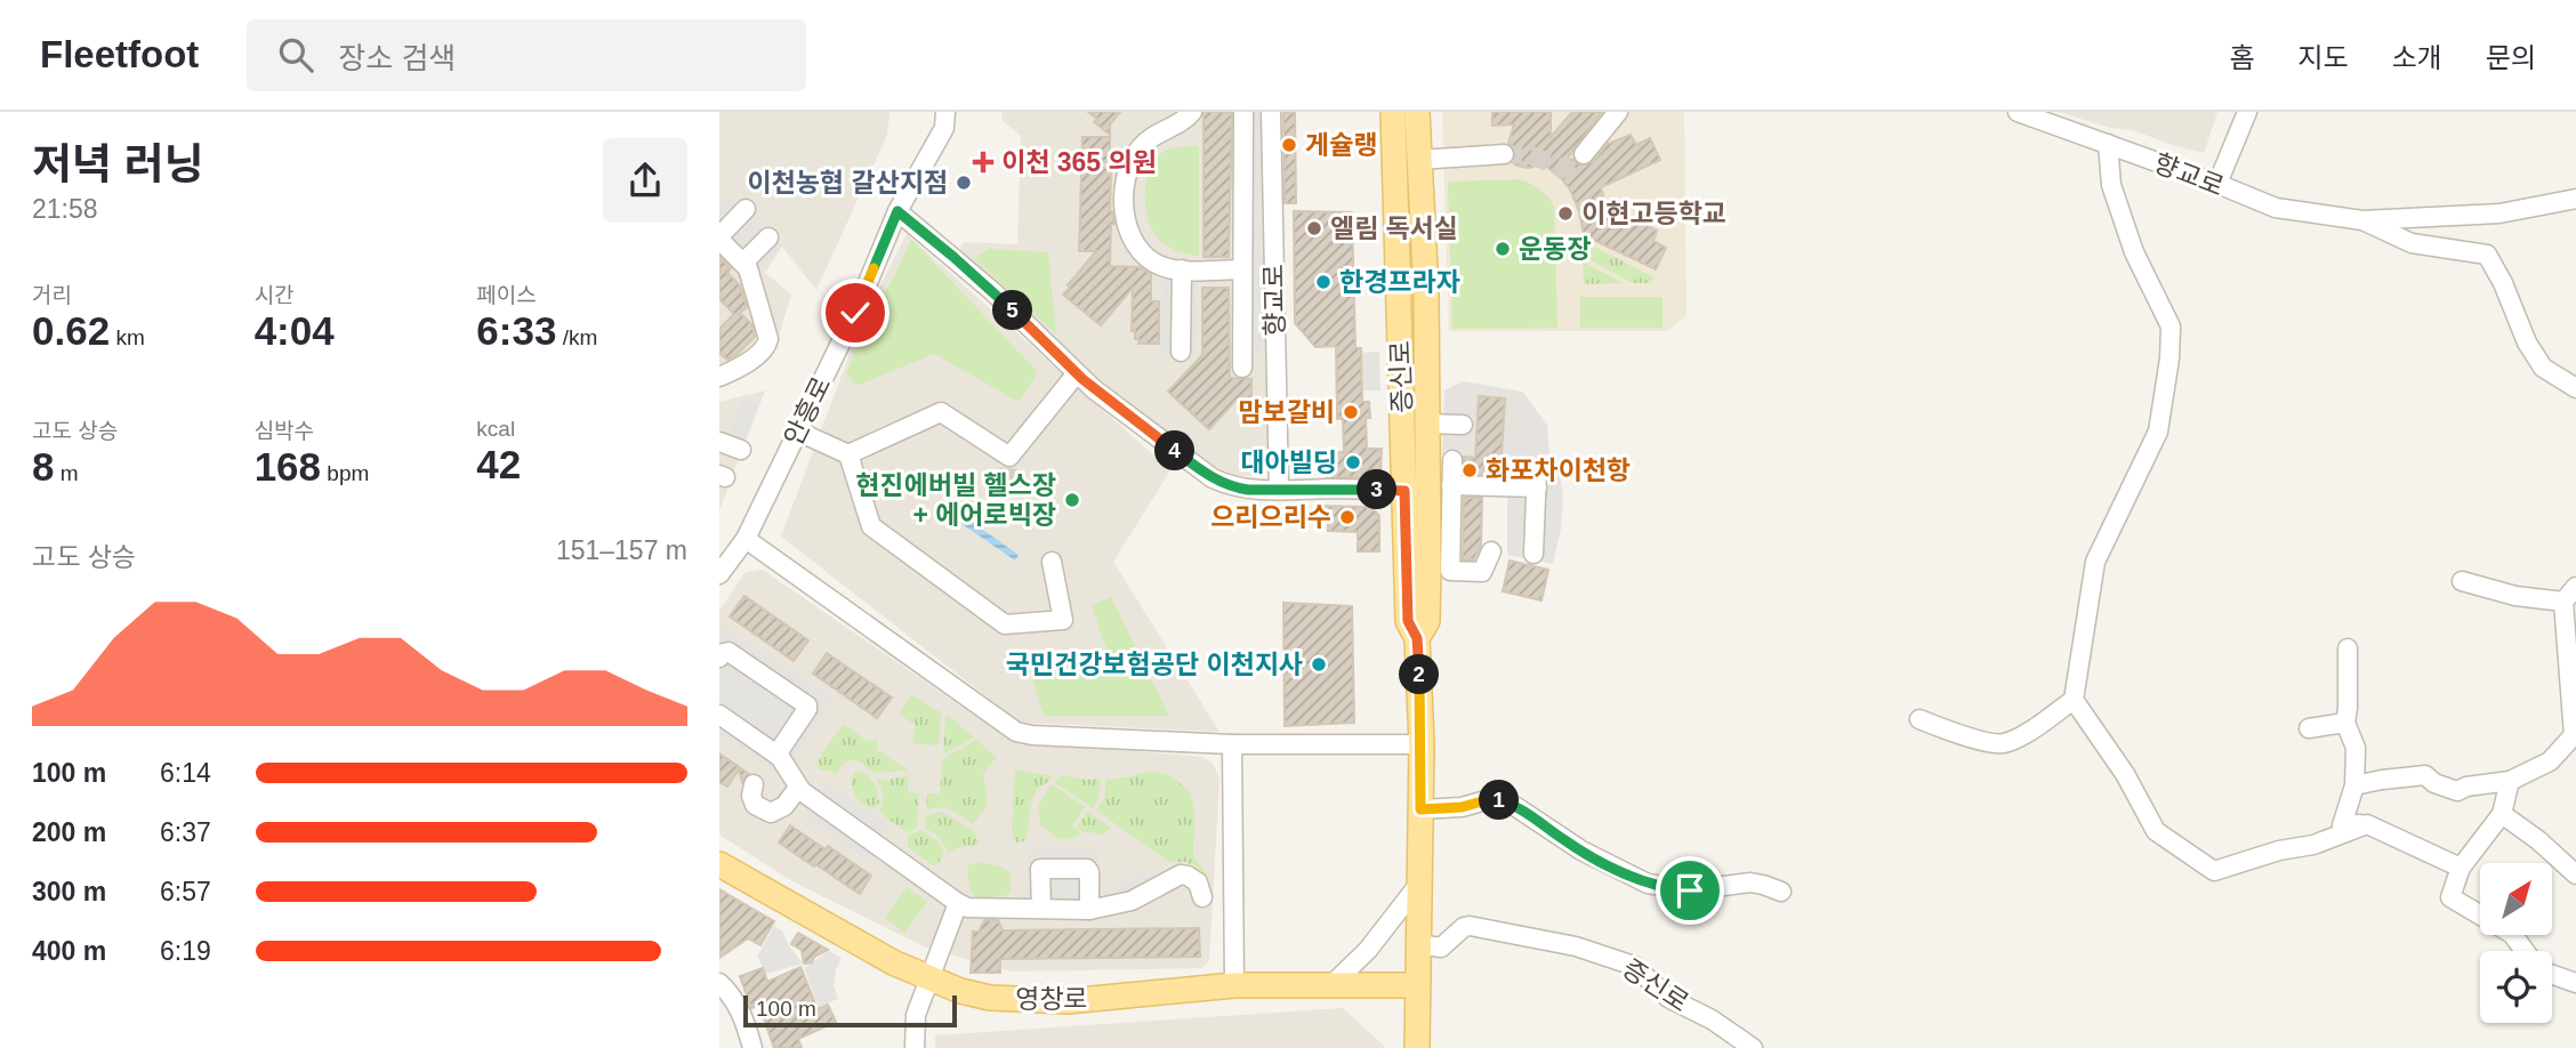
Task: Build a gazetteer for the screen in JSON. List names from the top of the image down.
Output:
{
  "streets": {
    "main road": ["증신로", "영창로"],
    "street": ["향교로", "안흥로"]
  },
  "crossings": [
    ["증신로", "영창로"]
  ],
  "places": {
    "other": [
      "게슐랭",
      "이천농협 갈산지점",
      "이현고등학교",
      "엘림 독서실",
      "운동장",
      "한경프라자",
      "맘보갈비",
      "대아빌딩",
      "화포차이천항",
      "현진에버빌 헬스장 + 에어로빅장",
      "으리으리수",
      "국민건강보험공단 이천지사"
    ],
    "health": ["이천 365 의원"]
  },
  "scale_bar": "100 m",
  "north": "top right",
  "page": {
    "header": "Fleetfoot",
    "search": "장소 검색",
    "nav": [
      "홈",
      "지도",
      "소개",
      "문의"
    ],
    "heading": ["저녁 러닝", "21:58"],
    "stats": [
      ["거리", "0.62 km"],
      ["시간", "4:04"],
      ["페이스", "6:33 /km"],
      ["고도 상승", "8 m"],
      ["심박수", "168 bpm"],
      ["kcal", "42"]
    ],
    "pins": [
      "5",
      "4",
      "3",
      "2",
      "1"
    ],
    "chart": ["고도 상승", "151–157 m"],
    "list": [
      {
        "name": "100 m",
        "note": "6:14"
      },
      {
        "name": "200 m",
        "note": "6:37"
      },
      {
        "name": "300 m",
        "note": "6:57"
      },
      {
        "name": "400 m",
        "note": "6:19"
      }
    ],
    "scale": "100 m"
  }
}
